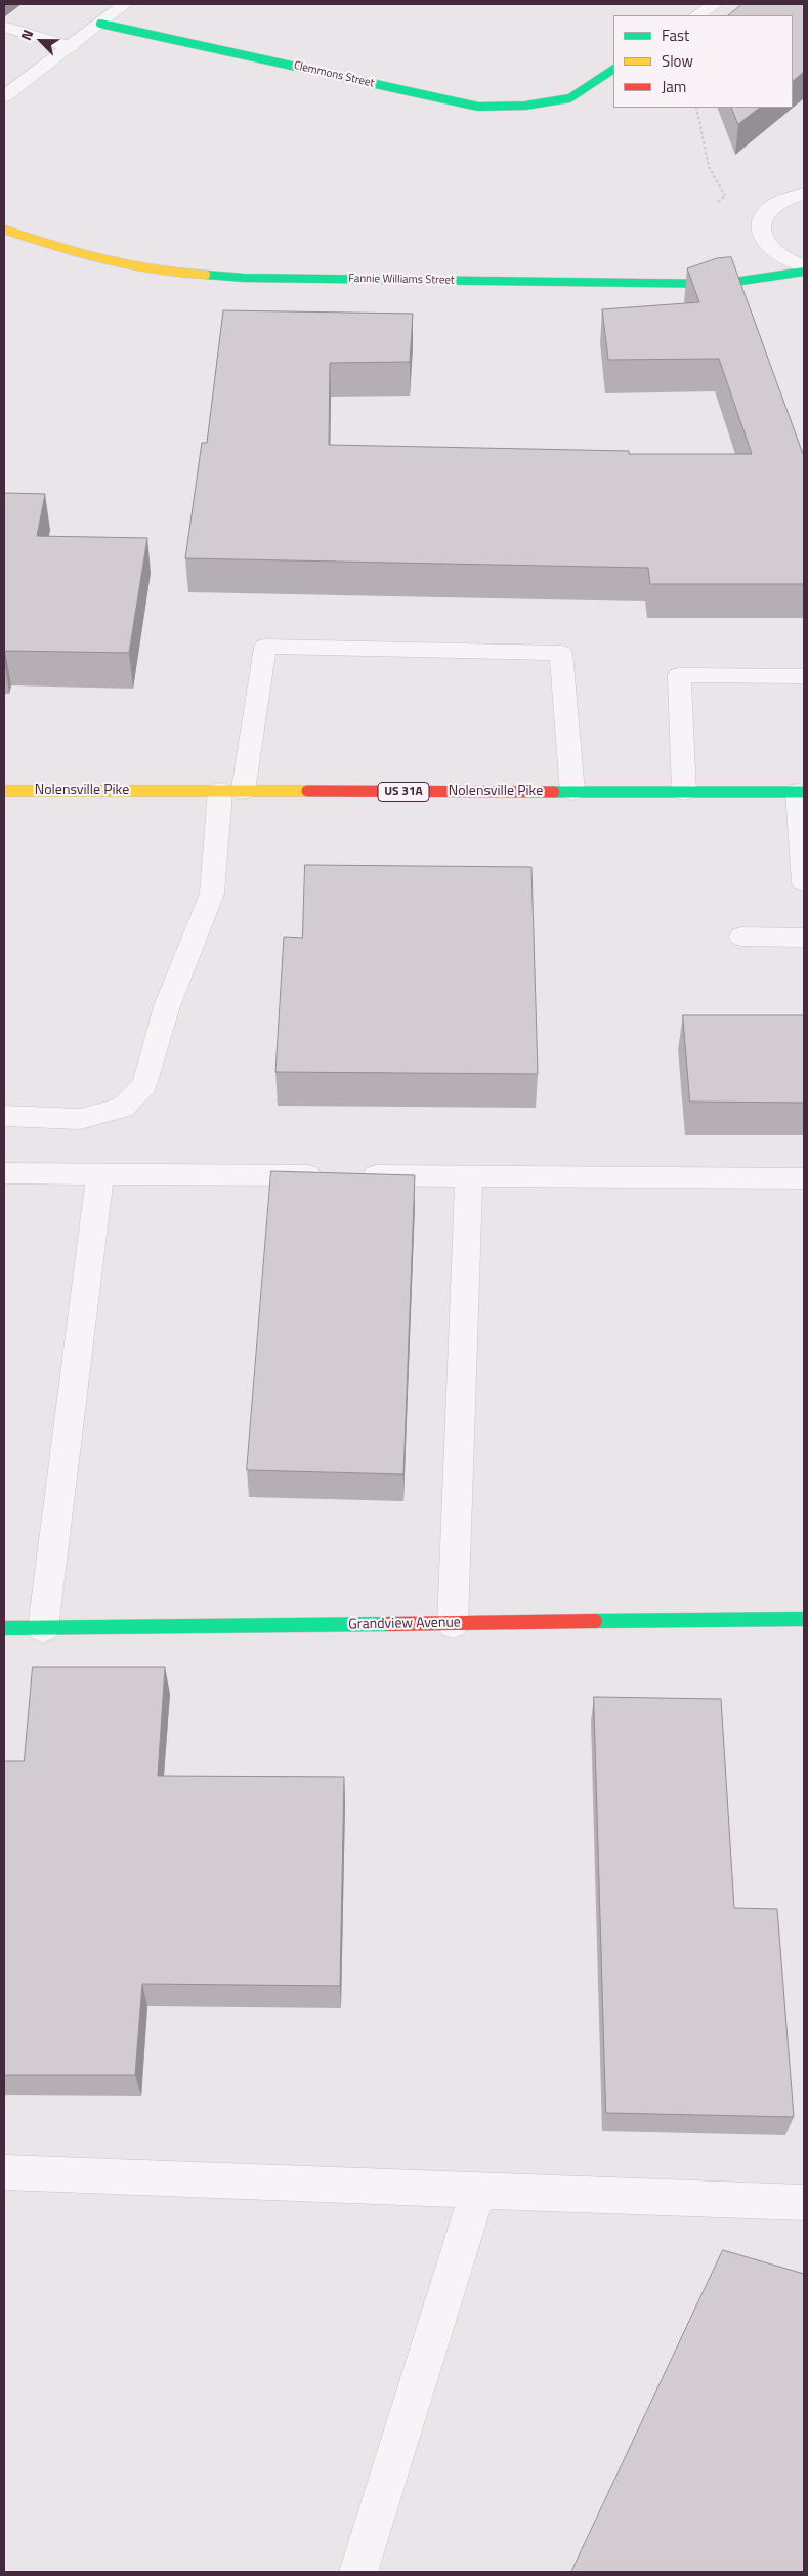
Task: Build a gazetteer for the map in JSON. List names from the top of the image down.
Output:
{
  "streets": {
    "street": [
      "Clemmons Street",
      "Fannie Williams Street",
      "Nolensville Pike",
      "US 31A",
      "Grandview Avenue"
    ]
  },
  "legend": ["Fast", "Slow", "Jam"],
  "north": "top left"
}
